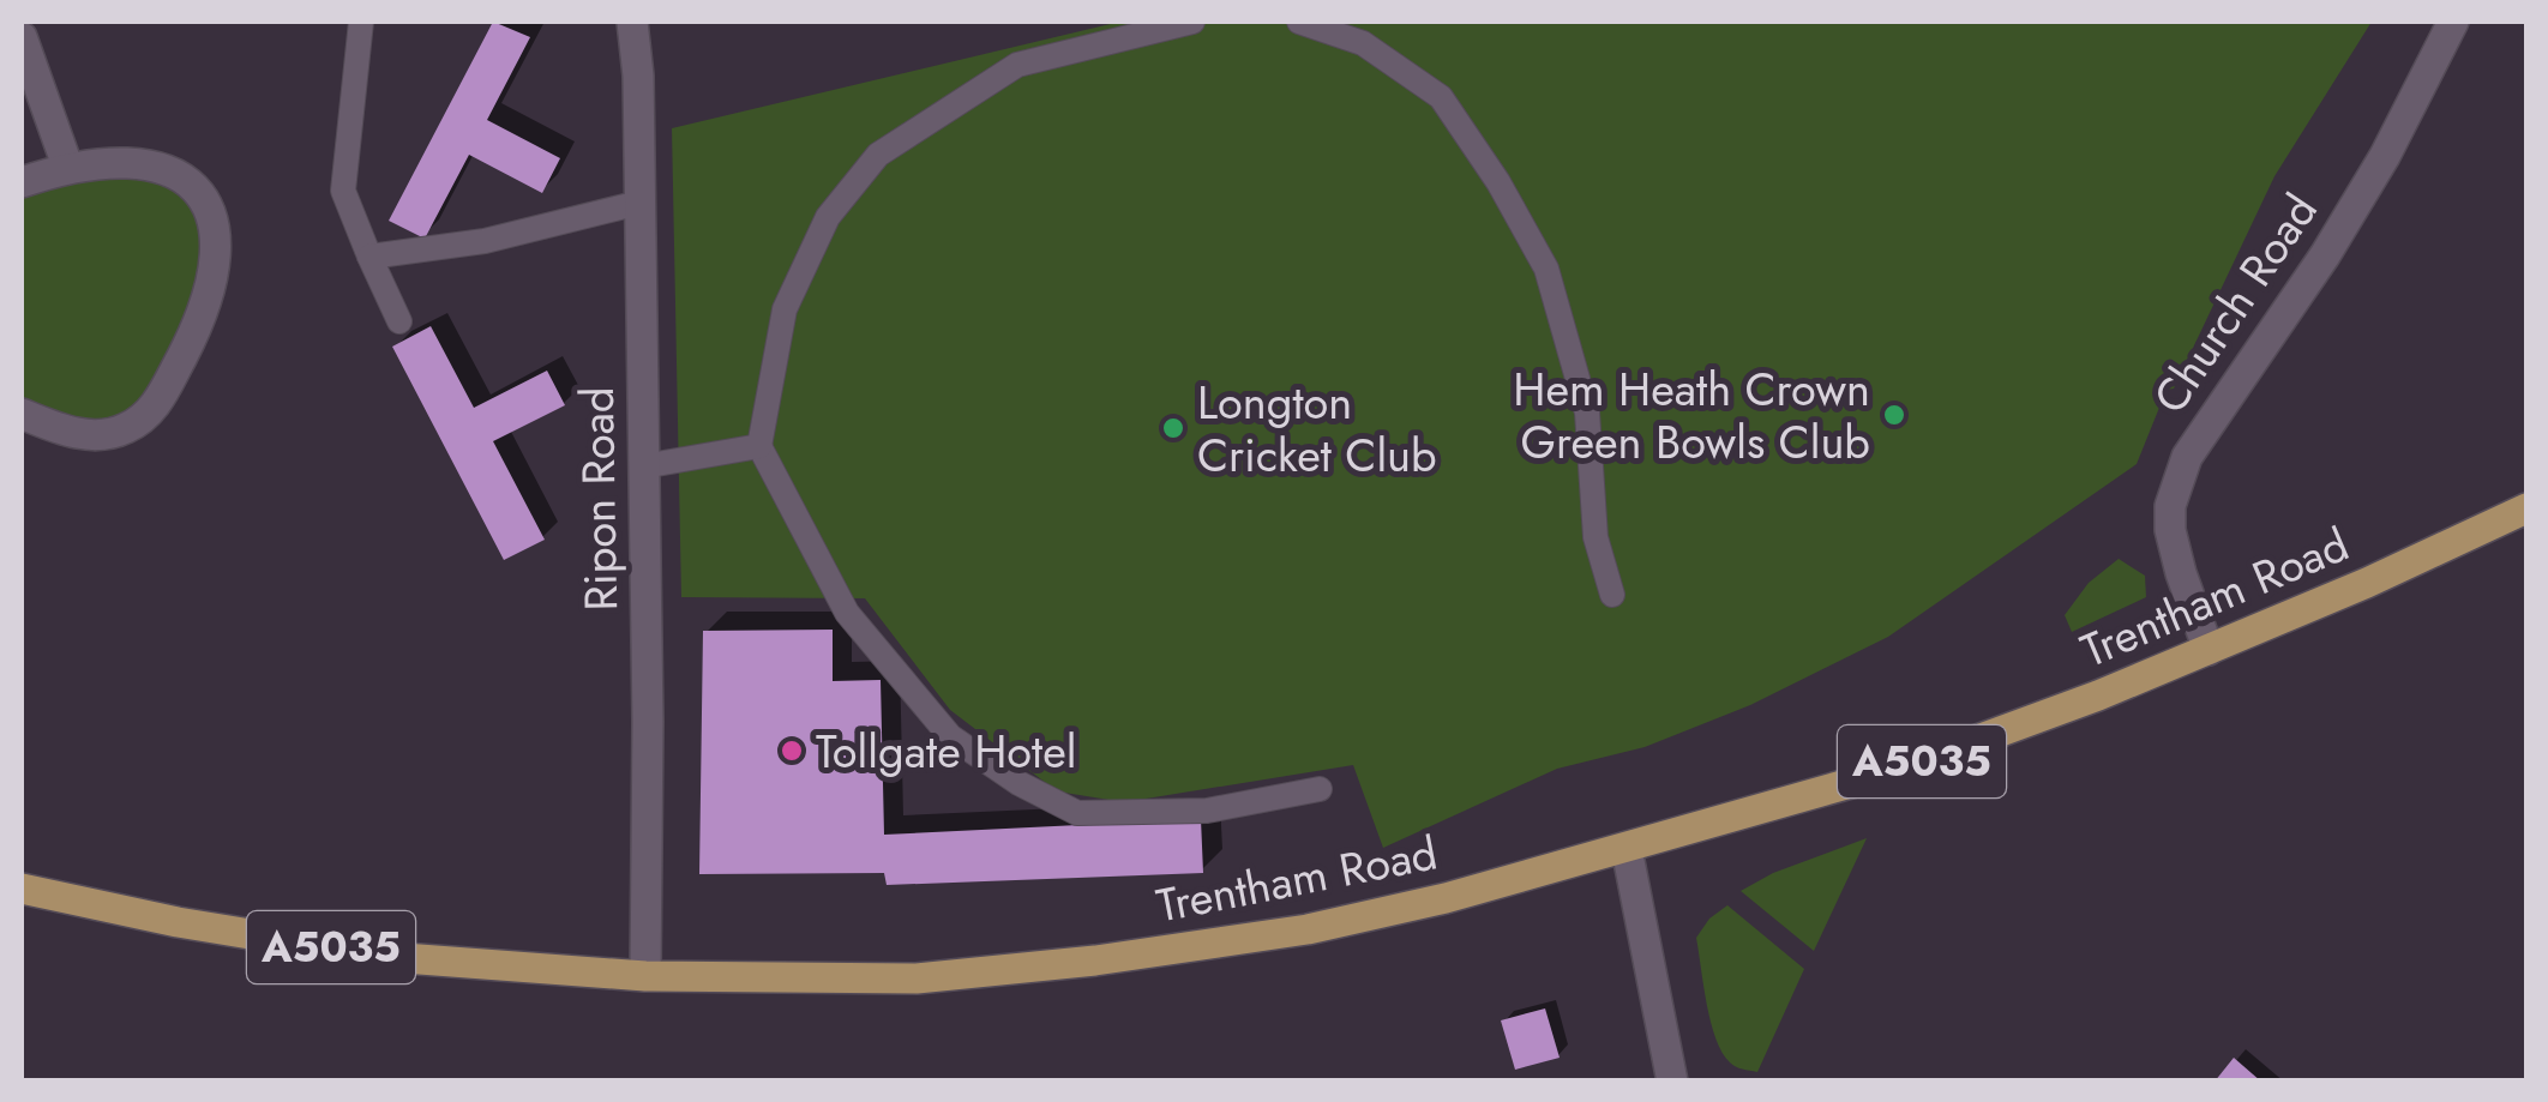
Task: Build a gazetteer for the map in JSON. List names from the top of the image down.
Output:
{
  "streets": {
    "main road": ["Trentham Road", "A5035"],
    "street": ["Church Road", "Ripon Road"]
  },
  "crossings": [
    ["Church Road", "Trentham Road"],
    ["Ripon Road", "Trentham Road"]
  ],
  "places": ["Hem Heath Crown Green Bowls Club", "Longton Cricket Club", "Tollgate Hotel"]
}
